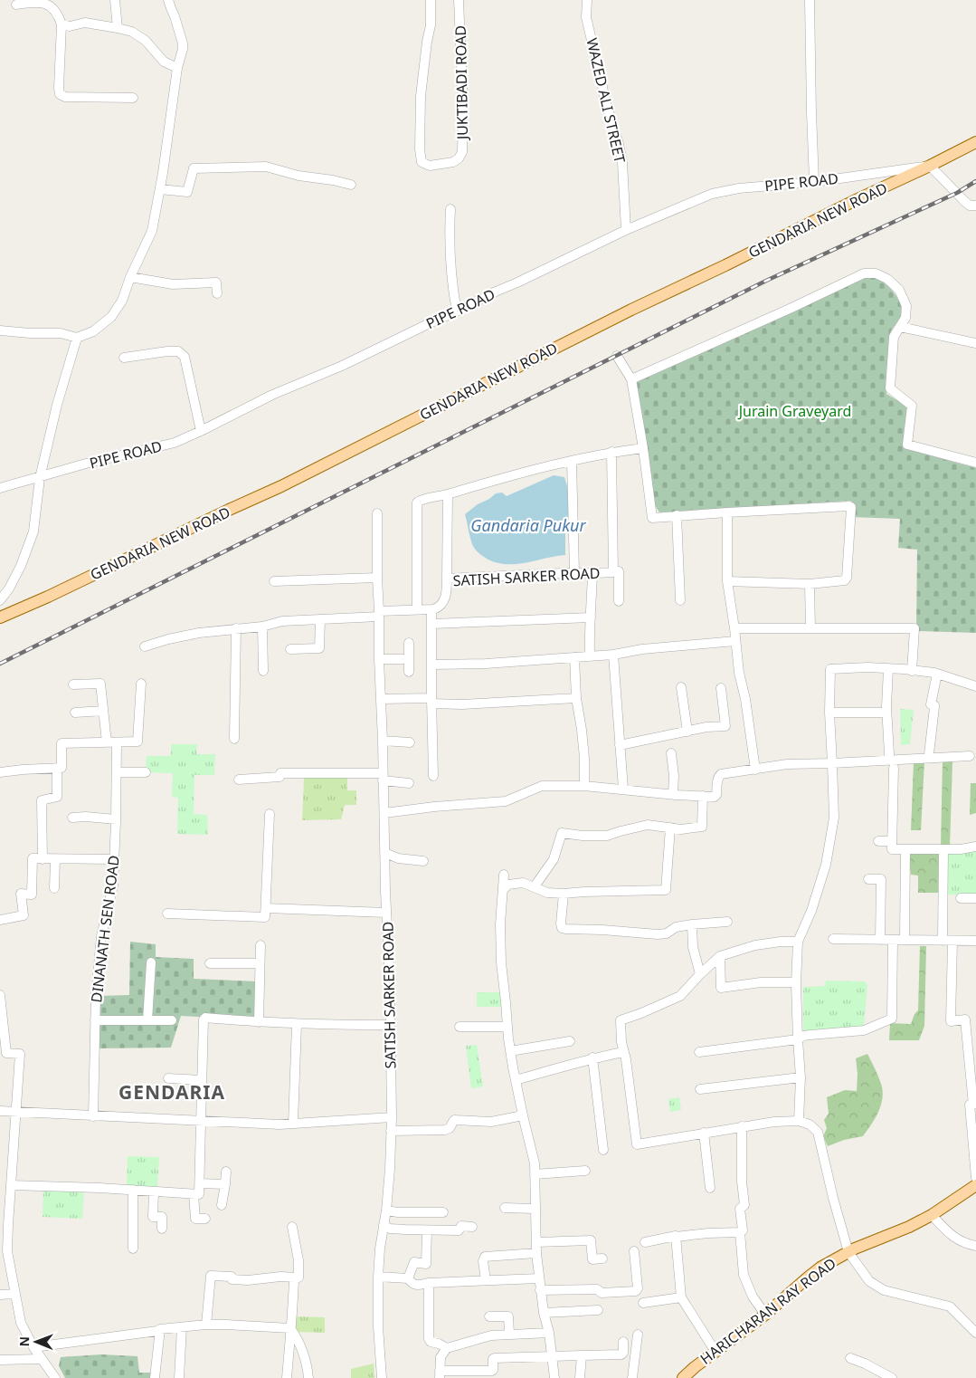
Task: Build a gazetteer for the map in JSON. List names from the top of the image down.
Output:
{
  "streets": {
    "main road": ["GENDARIA NEW ROAD", "HARICHARAN RAY ROAD"],
    "street": [
      "JUKTIBADI ROAD",
      "WAZED ALI STREET",
      "PIPE ROAD",
      "SATISH SARKER ROAD",
      "DINANATH SEN ROAD"
    ]
  },
  "crossings": [
    ["WAZED ALI STREET", "PIPE ROAD"],
    ["PIPE ROAD", "GENDARIA NEW ROAD"]
  ],
  "districts": ["GENDARIA"],
  "water": ["Gandaria Pukur"],
  "parks": ["Jurain Graveyard"],
  "north": "left"
}
